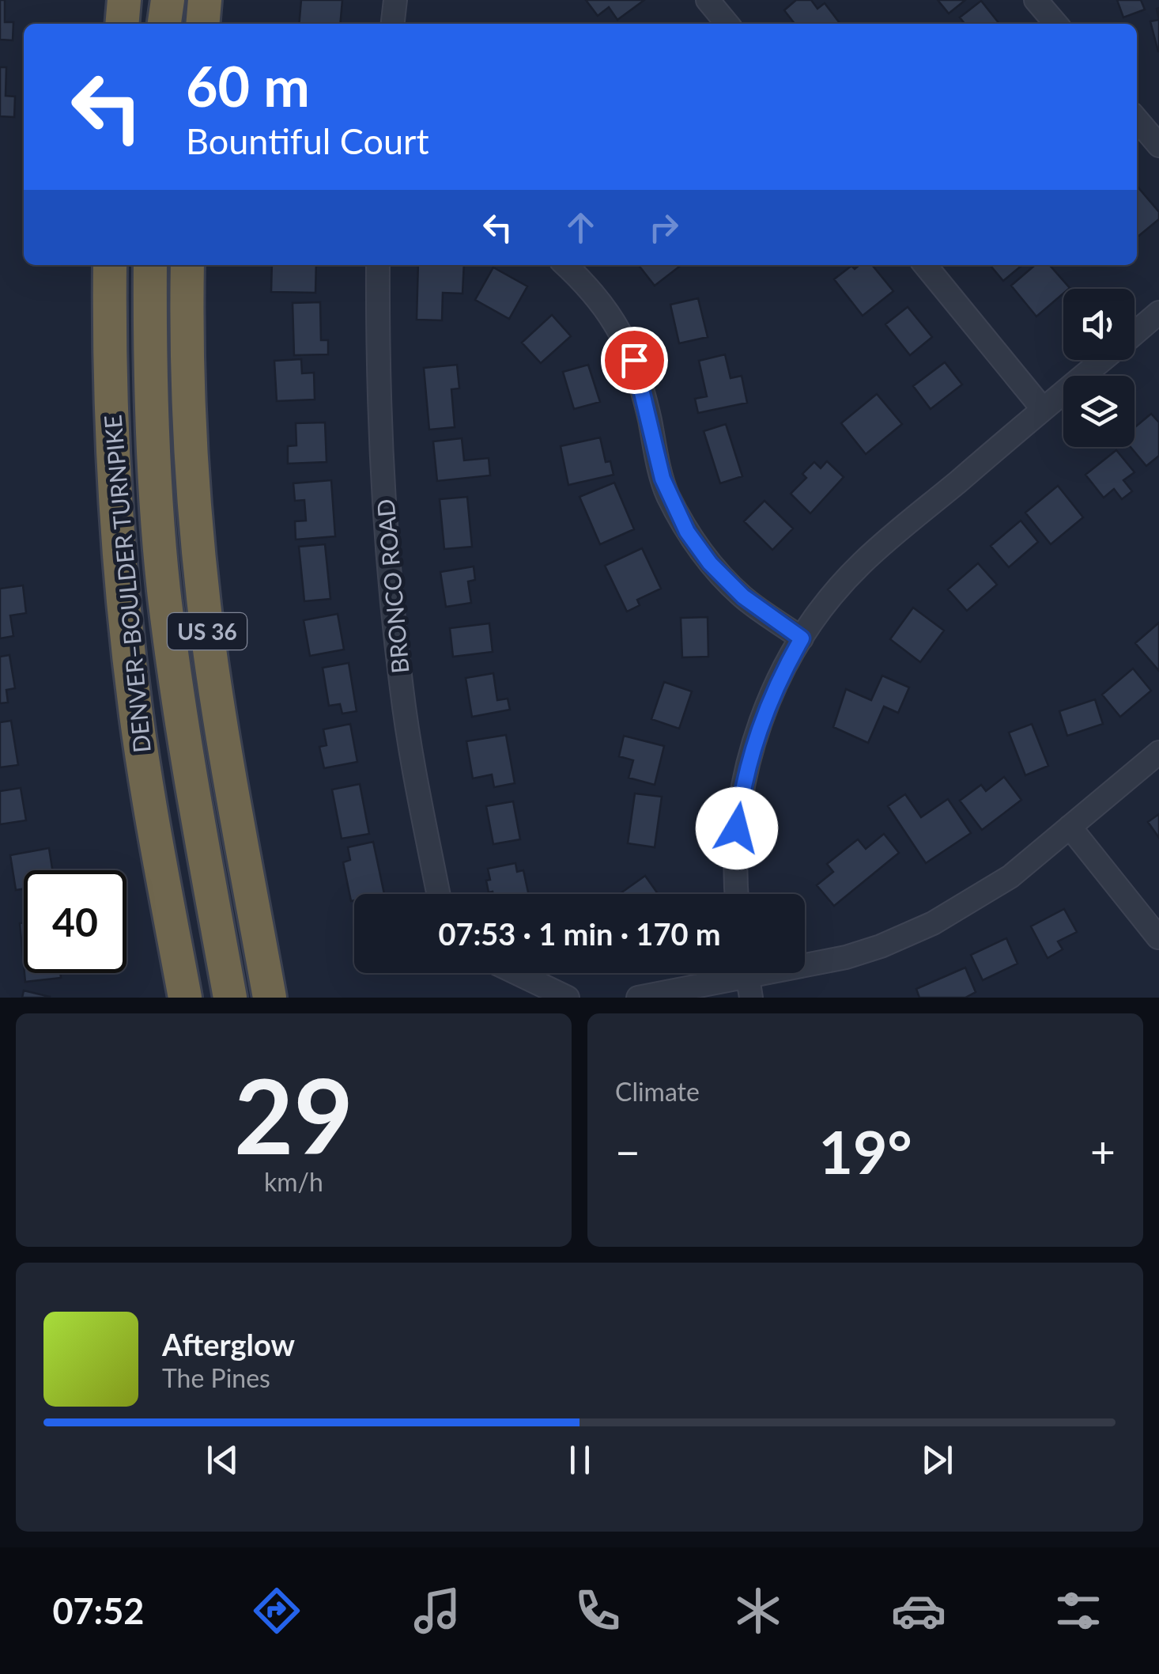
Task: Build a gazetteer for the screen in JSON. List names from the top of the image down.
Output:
{
  "streets": {
    "highway": ["DENVER–BOULDER TURNPIKE", "US 36"],
    "street": ["BRONCO ROAD"]
  },
  "page": {
    "turn": ["60 m", "Bountiful Court"],
    "limit": "40",
    "trip": "07:53 · 1 min · 170 m",
    "tile": [
      ["29", "km/h"],
      "Climate"
    ],
    "heat": ["−", "19°", "+"],
    "song": ["Afterglow", "The Pines"],
    "tabs": "07:52"
  }
}
